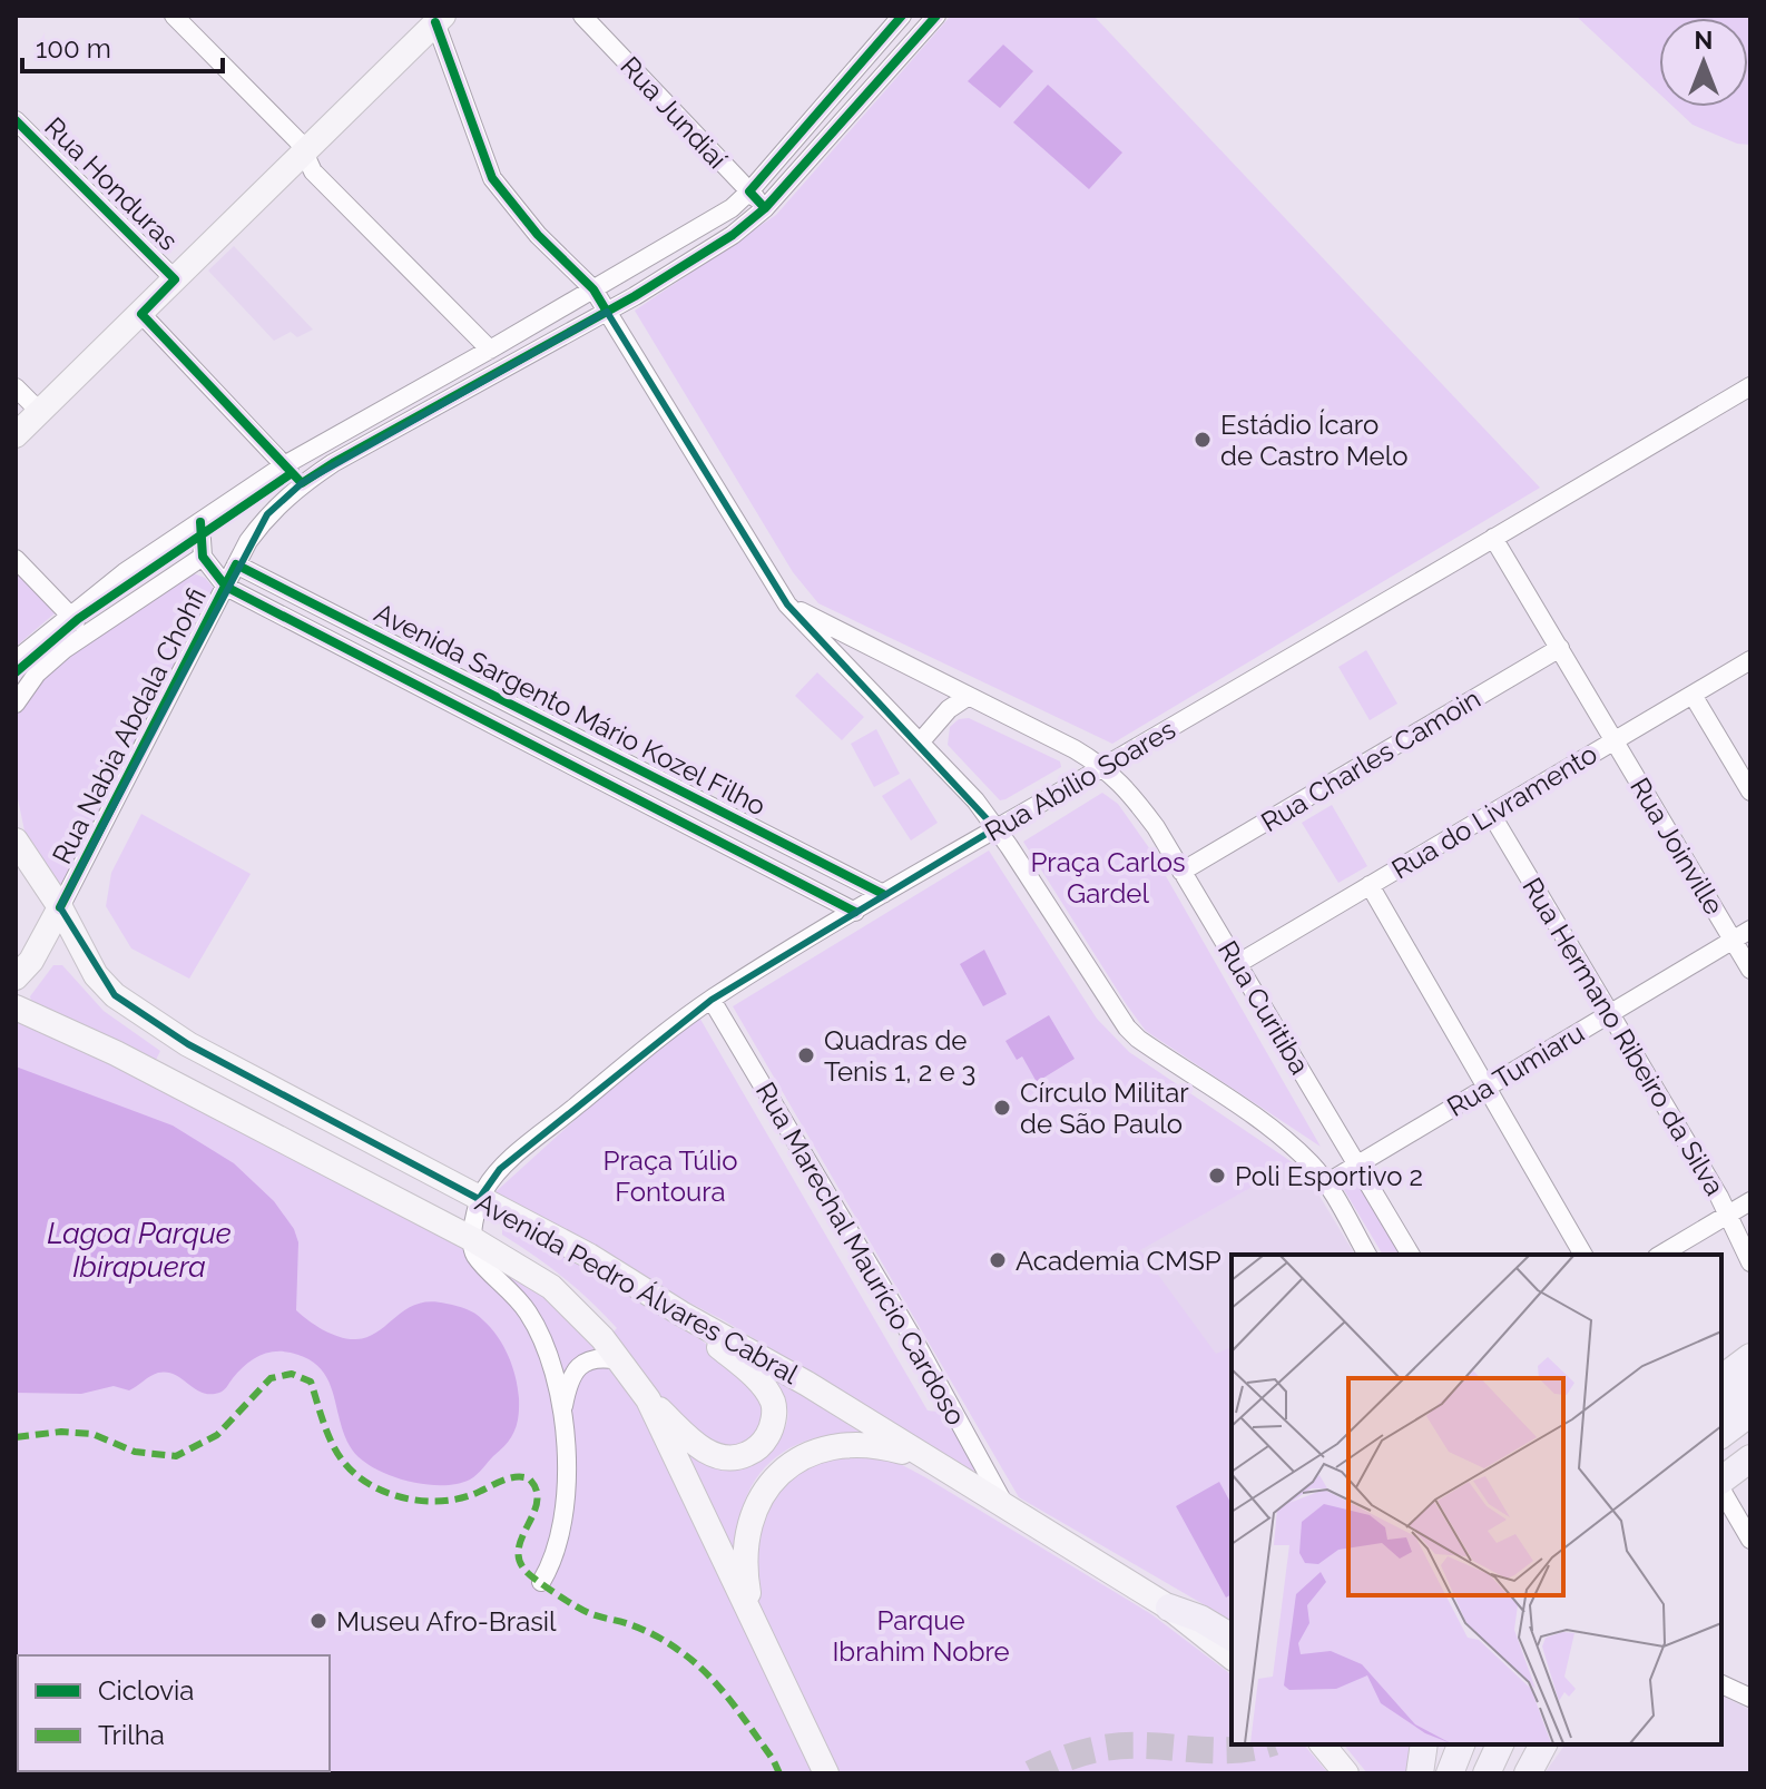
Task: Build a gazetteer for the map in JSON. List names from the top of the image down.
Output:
{
  "streets": {
    "main road": ["Rua Nabia Abdala Chohfi", "Avenida Pedro Álvares Cabral"],
    "street": [
      "Rua Jundiaí",
      "Rua Honduras",
      "Avenida Sargento Mário Kozel Filho",
      "Rua Charles Camoin",
      "Rua Abílio Soares",
      "Rua do Livramento",
      "Rua Joinville",
      "Rua Curitiba",
      "Rua Hermano Ribeiro da Silva",
      "Rua Tumiaru",
      "Rua Marechal Maurício Cardoso"
    ]
  },
  "crossings": [
    ["Rua Jundiaí", "Rua Nabia Abdala Chohfi"],
    ["Avenida Sargento Mário Kozel Filho", "Rua Nabia Abdala Chohfi"],
    ["Avenida Sargento Mário Kozel Filho", "Rua Abílio Soares"],
    ["Rua Nabia Abdala Chohfi", "Avenida Pedro Álvares Cabral"],
    ["Rua Charles Camoin", "Rua Joinville"],
    ["Rua Charles Camoin", "Rua Curitiba"],
    ["Rua Abílio Soares", "Rua Joinville"],
    ["Rua Abílio Soares", "Rua Curitiba"],
    ["Rua Abílio Soares", "Rua Marechal Maurício Cardoso"],
    ["Rua Abílio Soares", "Avenida Pedro Álvares Cabral"],
    ["Rua do Livramento", "Rua Joinville"],
    ["Rua do Livramento", "Rua Curitiba"],
    ["Rua do Livramento", "Rua Hermano Ribeiro da Silva"],
    ["Rua Joinville", "Rua Tumiaru"],
    ["Rua Curitiba", "Rua Tumiaru"],
    ["Rua Hermano Ribeiro da Silva", "Rua Tumiaru"],
    ["Rua Marechal Maurício Cardoso", "Avenida Pedro Álvares Cabral"]
  ],
  "water": ["Lagoa Parque Ibirapuera"],
  "parks": ["Praça Carlos Gardel", "Praça Túlio Fontoura", "Parque Ibrahim Nobre"],
  "places": [
    "Estádio Ícaro de Castro Melo",
    "Quadras de Tenis 1, 2 e 3",
    "Círculo Militar de São Paulo",
    "Poli Esportivo 2",
    "Academia CMSP",
    "Museu Afro-Brasil"
  ],
  "legend": ["Ciclovia", "Trilha"],
  "scale_bar": "100 m",
  "north": "top"
}
